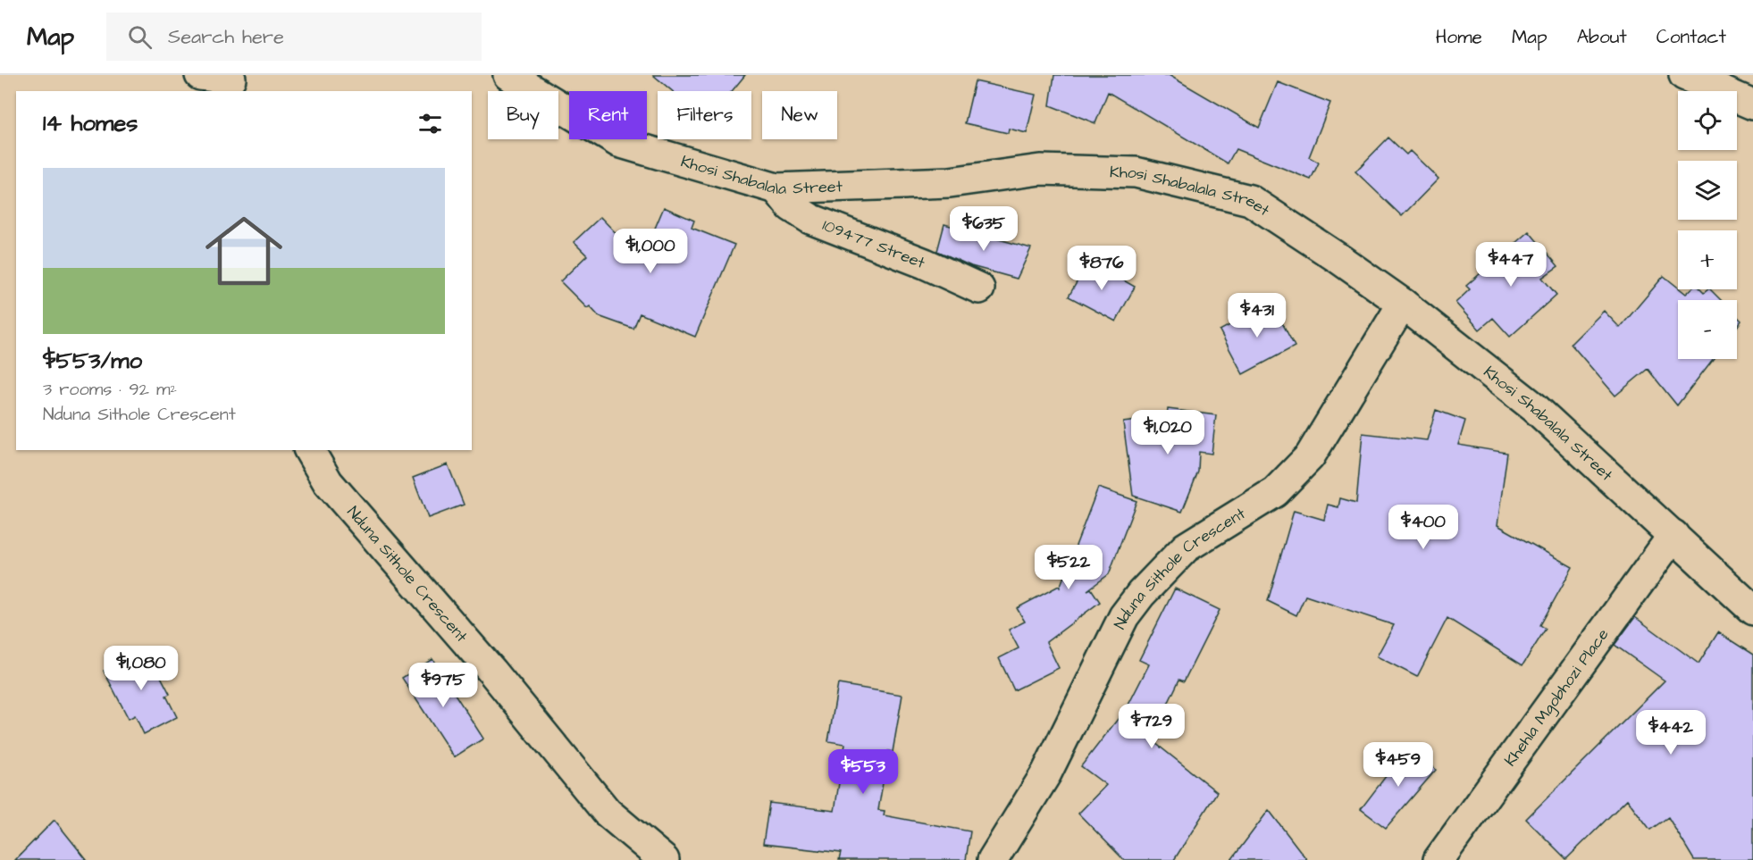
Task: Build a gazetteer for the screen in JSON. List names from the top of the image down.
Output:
{
  "streets": {
    "street": [
      "Khosi Shabalala Street",
      "109477 Street",
      "Nduna Sithole Crescent",
      "Khehla Mgobhozi Place"
    ]
  },
  "crossings": [
    ["Khosi Shabalala Street", "109477 Street"],
    ["Khosi Shabalala Street", "Nduna Sithole Crescent"],
    ["Khosi Shabalala Street", "Khehla Mgobhozi Place"]
  ],
  "page": {
    "header": "Map",
    "search": "Search here",
    "nav": [
      "Home",
      "Map",
      "About",
      "Contact"
    ],
    "map_buttons": ["+", "−"],
    "chip": [
      "Buy",
      "Rent",
      "Filters",
      "New"
    ],
    "heading": "14 homes",
    "list": [
      {
        "name": "$553/mo",
        "note": "3 rooms · 92 m² · Nduna Sithole Crescent"
      }
    ],
    "price": [
      "$635",
      "$1,000",
      "$447",
      "$876",
      "$431",
      "$1,020",
      "$400",
      "$522",
      "$1,080",
      "$975",
      "$729",
      "$442",
      "$459",
      "$553"
    ]
  }
}
